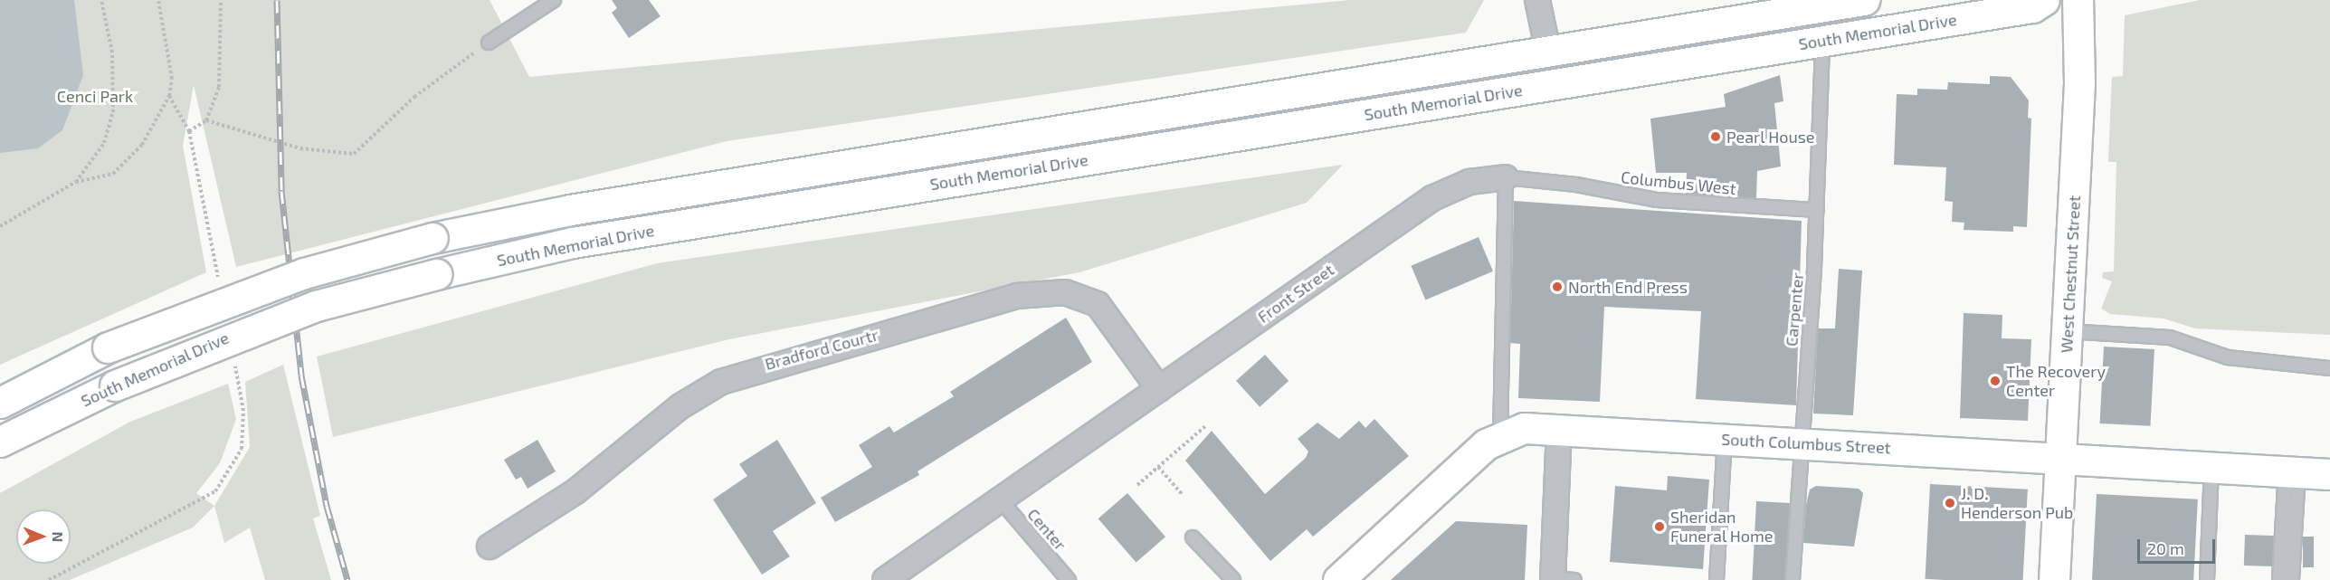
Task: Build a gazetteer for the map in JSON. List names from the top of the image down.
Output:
{
  "streets": {
    "main road": ["South Memorial Drive", "West Chestnut Street", "South Columbus Street"],
    "street": ["Front Street", "Bradford Courtr"],
    "lane": ["Columbus West", "Carpenter", "Center"]
  },
  "crossings": [
    ["South Memorial Drive", "Carpenter"],
    ["Columbus West", "Front Street"],
    ["Columbus West", "Carpenter"],
    ["West Chestnut Street", "South Columbus Street"],
    ["Front Street", "Bradford Courtr"],
    ["Front Street", "Center"],
    ["Carpenter", "South Columbus Street"]
  ],
  "parks": ["Cenci Park"],
  "places": [
    "Pearl House",
    "North End Press",
    "The Recovery Center",
    "J. D. Henderson Pub",
    "Sheridan Funeral Home"
  ],
  "scale_bar": "20 m",
  "north": "right"
}
